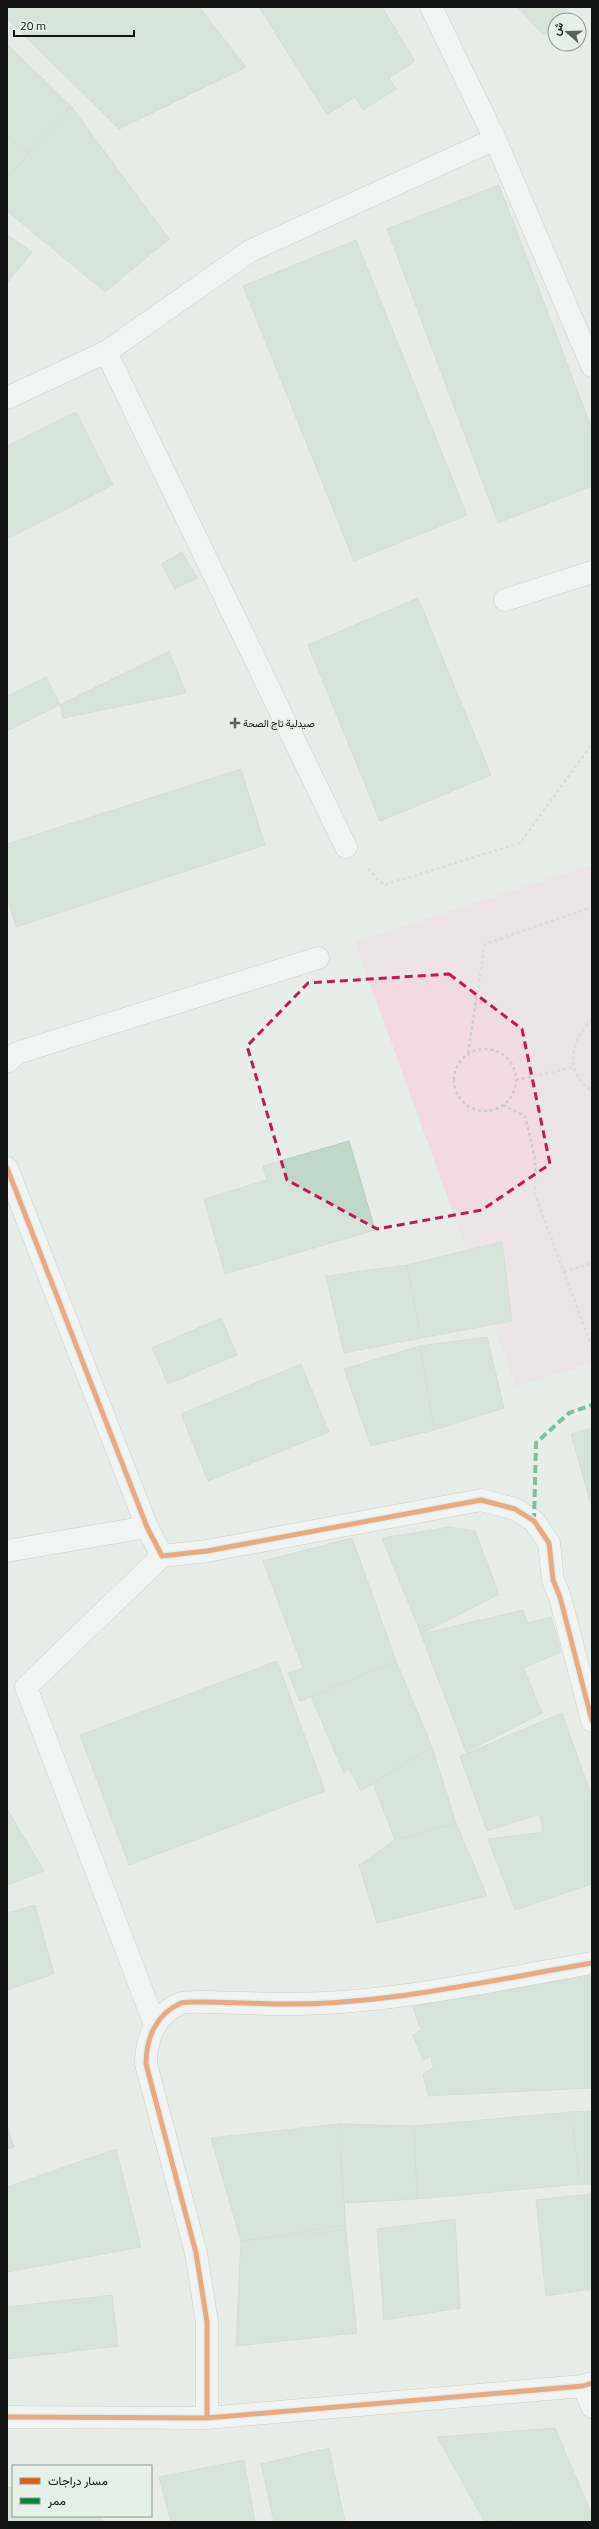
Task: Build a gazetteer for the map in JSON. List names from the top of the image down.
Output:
{
  "places": {
    "health": ["صيدلية تاج الصحة"]
  },
  "legend": ["مسار دراجات", "ممر"],
  "scale_bar": "20 m",
  "north": "left"
}
